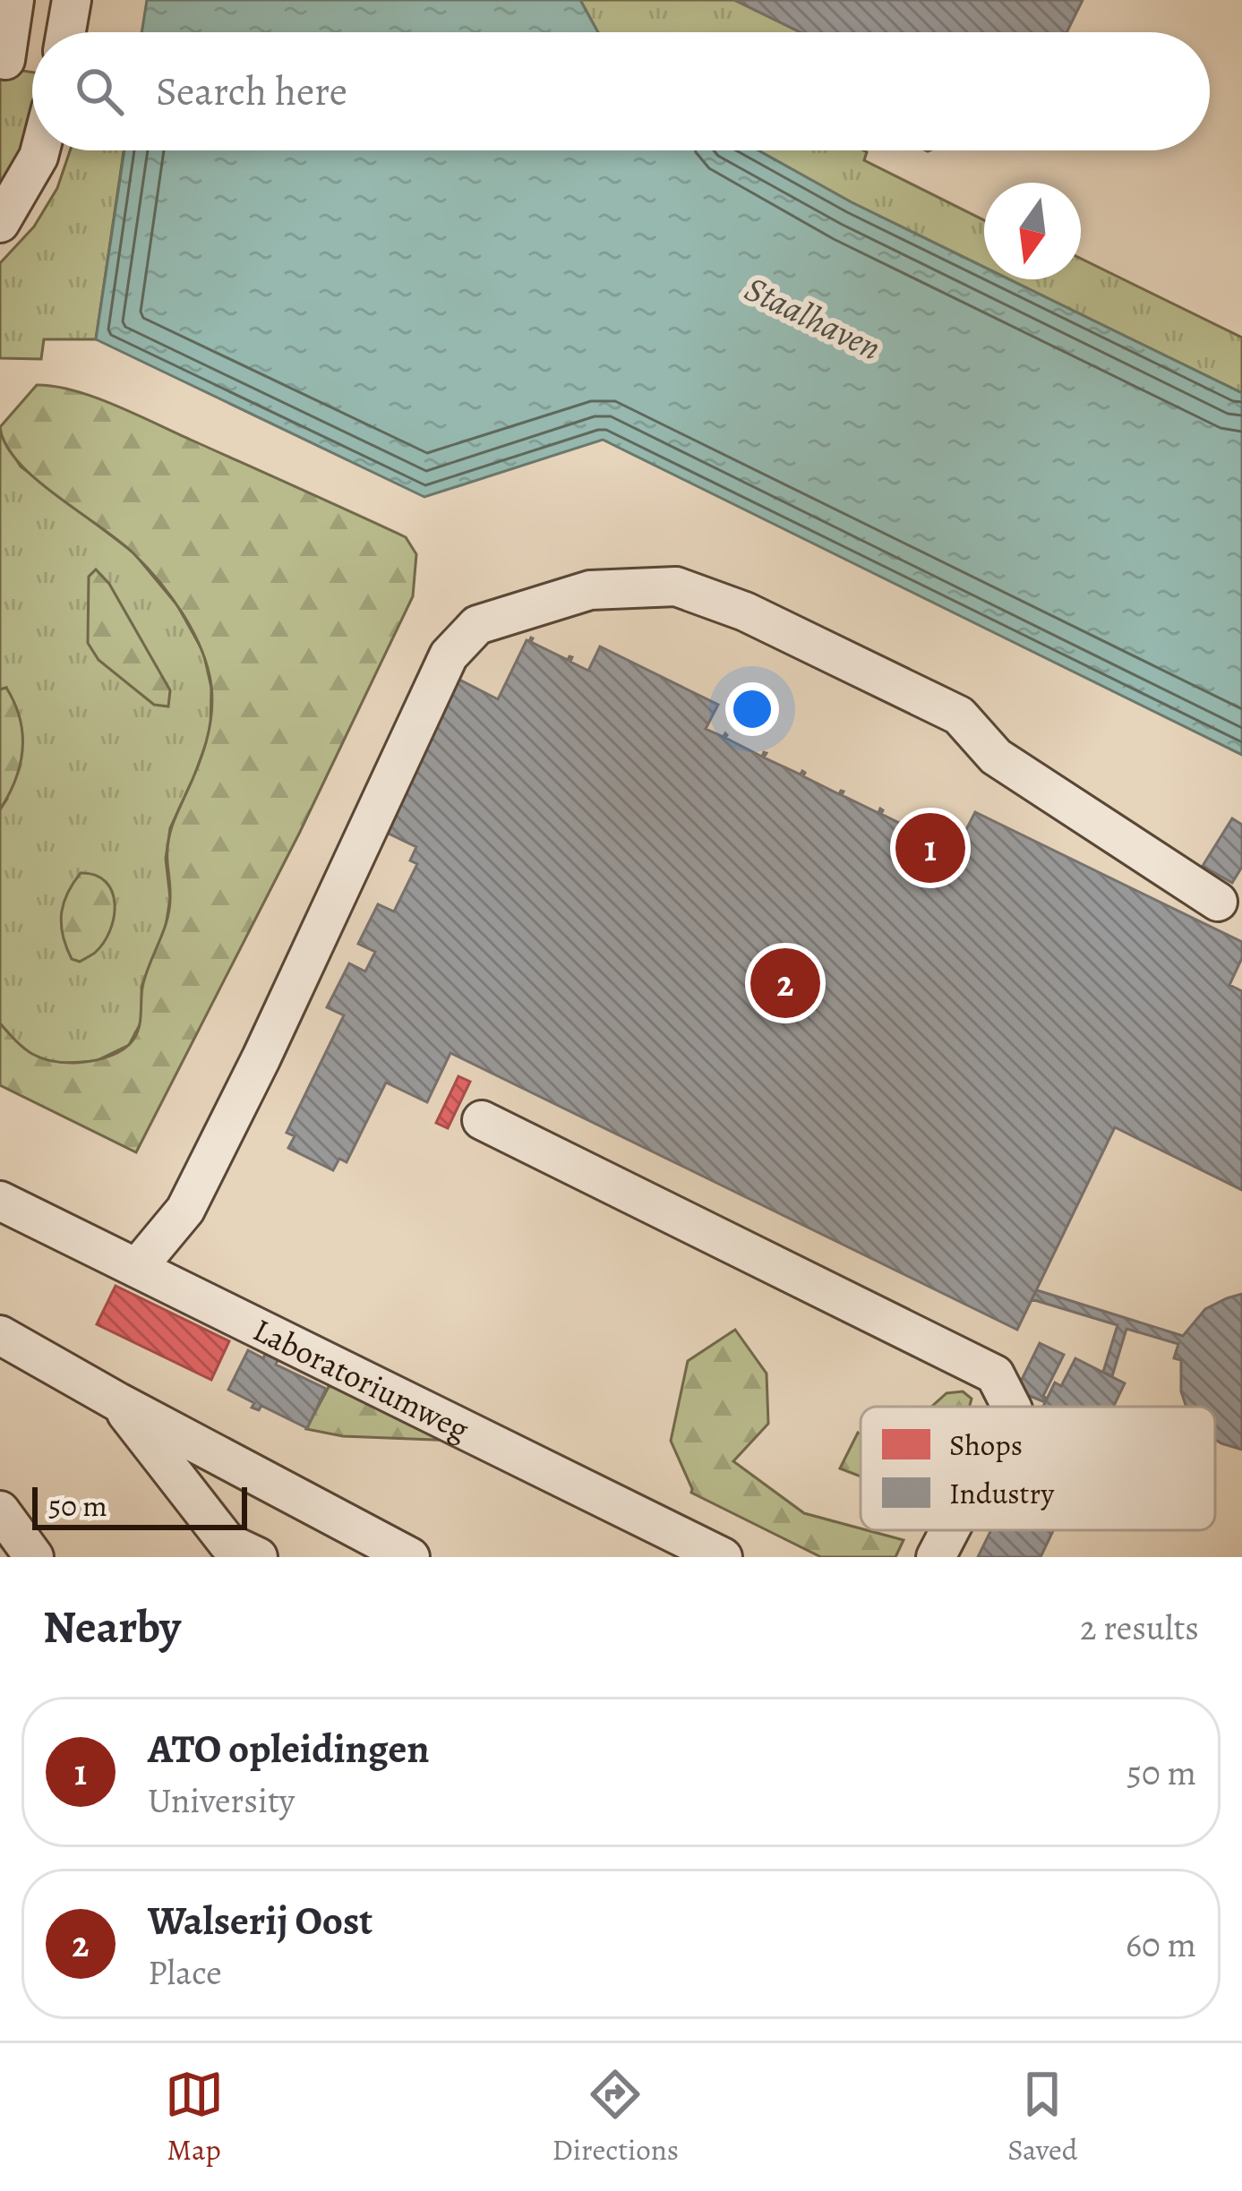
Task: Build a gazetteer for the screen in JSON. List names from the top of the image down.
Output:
{
  "streets": {
    "street": ["Laboratoriumweg"]
  },
  "water": ["Staalhaven"],
  "legend": ["Shops", "Industry"],
  "scale_bar": "50 m",
  "north": "bottom",
  "page": {
    "search": "Search here",
    "pins": ["1", "2"],
    "scale": "50 m",
    "heading": ["Nearby", "2 results"],
    "list": [
      {
        "mark": "1",
        "name": "ATO opleidingen",
        "note": "University",
        "value": "50 m"
      },
      {
        "mark": "2",
        "name": "Walserij Oost",
        "note": "Place",
        "value": "60 m"
      }
    ],
    "nav": ["Map", "Directions", "Saved"]
  }
}
